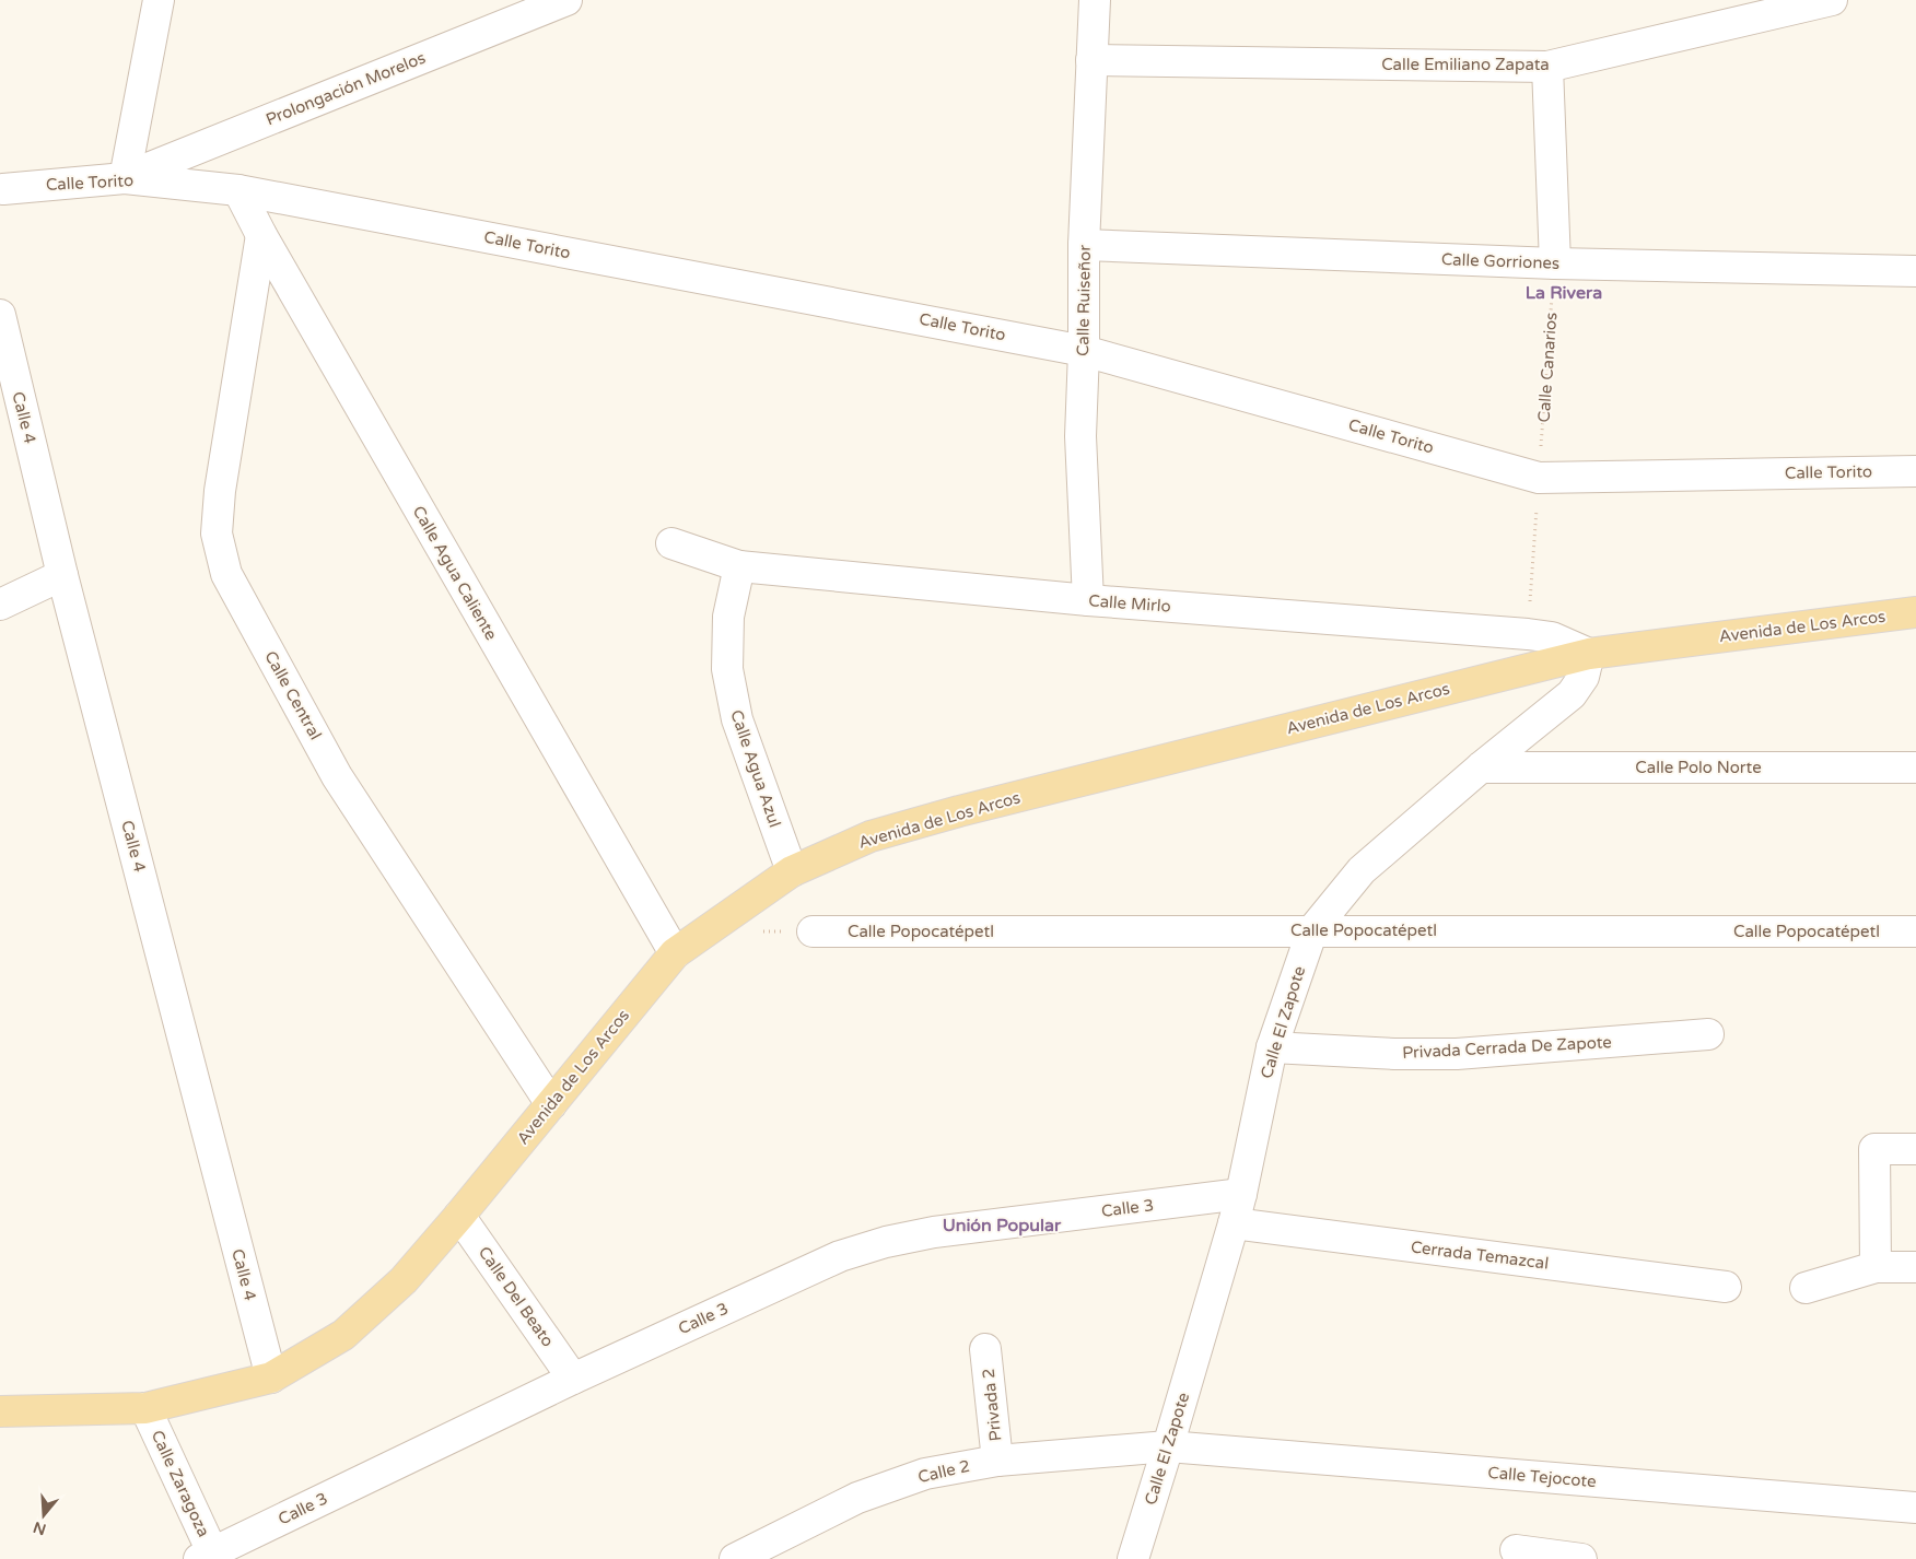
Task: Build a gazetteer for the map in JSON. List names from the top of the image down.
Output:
{
  "streets": {
    "main road": ["Avenida de Los Arcos"],
    "street": [
      "Calle Emiliano Zapata",
      "Prolongación Morelos",
      "Calle Torito",
      "Calle Gorriones",
      "Calle Ruiseñor",
      "Calle 4",
      "Calle Agua Caliente",
      "Calle Mirlo",
      "Calle Central",
      "Calle Polo Norte",
      "Calle Agua Azul",
      "Calle Popocatépetl",
      "Calle El Zapote",
      "Privada Cerrada De Zapote",
      "Calle 3",
      "Cerrada Temazcal",
      "Calle Del Beato",
      "Privada 2",
      "Calle 2",
      "Calle Tejocote",
      "Calle Zaragoza"
    ],
    "path": ["Calle Canarios"]
  },
  "crossings": [
    ["Calle Emiliano Zapata", "Calle Ruiseñor"],
    ["Prolongación Morelos", "Calle Torito"],
    ["Calle Torito", "Calle Ruiseñor"],
    ["Calle Torito", "Calle Canarios"],
    ["Calle Torito", "Calle Agua Caliente"],
    ["Calle Gorriones", "Calle Ruiseñor"],
    ["Calle Gorriones", "Calle Canarios"],
    ["Calle Ruiseñor", "Calle Mirlo"],
    ["Calle Canarios", "Calle Mirlo"],
    ["Calle 4", "Avenida de Los Arcos"],
    ["Calle Agua Caliente", "Avenida de Los Arcos"],
    ["Calle Agua Caliente", "Calle Central"],
    ["Calle Mirlo", "Avenida de Los Arcos"],
    ["Calle Mirlo", "Calle Agua Azul"],
    ["Calle Mirlo", "Calle El Zapote"],
    ["Avenida de Los Arcos", "Calle Central"],
    ["Avenida de Los Arcos", "Calle Agua Azul"],
    ["Avenida de Los Arcos", "Calle El Zapote"],
    ["Avenida de Los Arcos", "Calle Del Beato"],
    ["Avenida de Los Arcos", "Calle Zaragoza"],
    ["Calle Polo Norte", "Calle El Zapote"],
    ["Calle Popocatépetl", "Calle El Zapote"],
    ["Calle El Zapote", "Privada Cerrada De Zapote"],
    ["Calle El Zapote", "Calle 3"],
    ["Calle El Zapote", "Cerrada Temazcal"],
    ["Calle El Zapote", "Calle 2"],
    ["Calle El Zapote", "Calle Tejocote"],
    ["Calle 3", "Calle Del Beato"],
    ["Calle 3", "Calle Zaragoza"],
    ["Privada 2", "Calle 2"],
    ["Calle 2", "Calle Tejocote"]
  ],
  "districts": ["La Rivera", "Unión Popular"],
  "north": "bottom"
}
